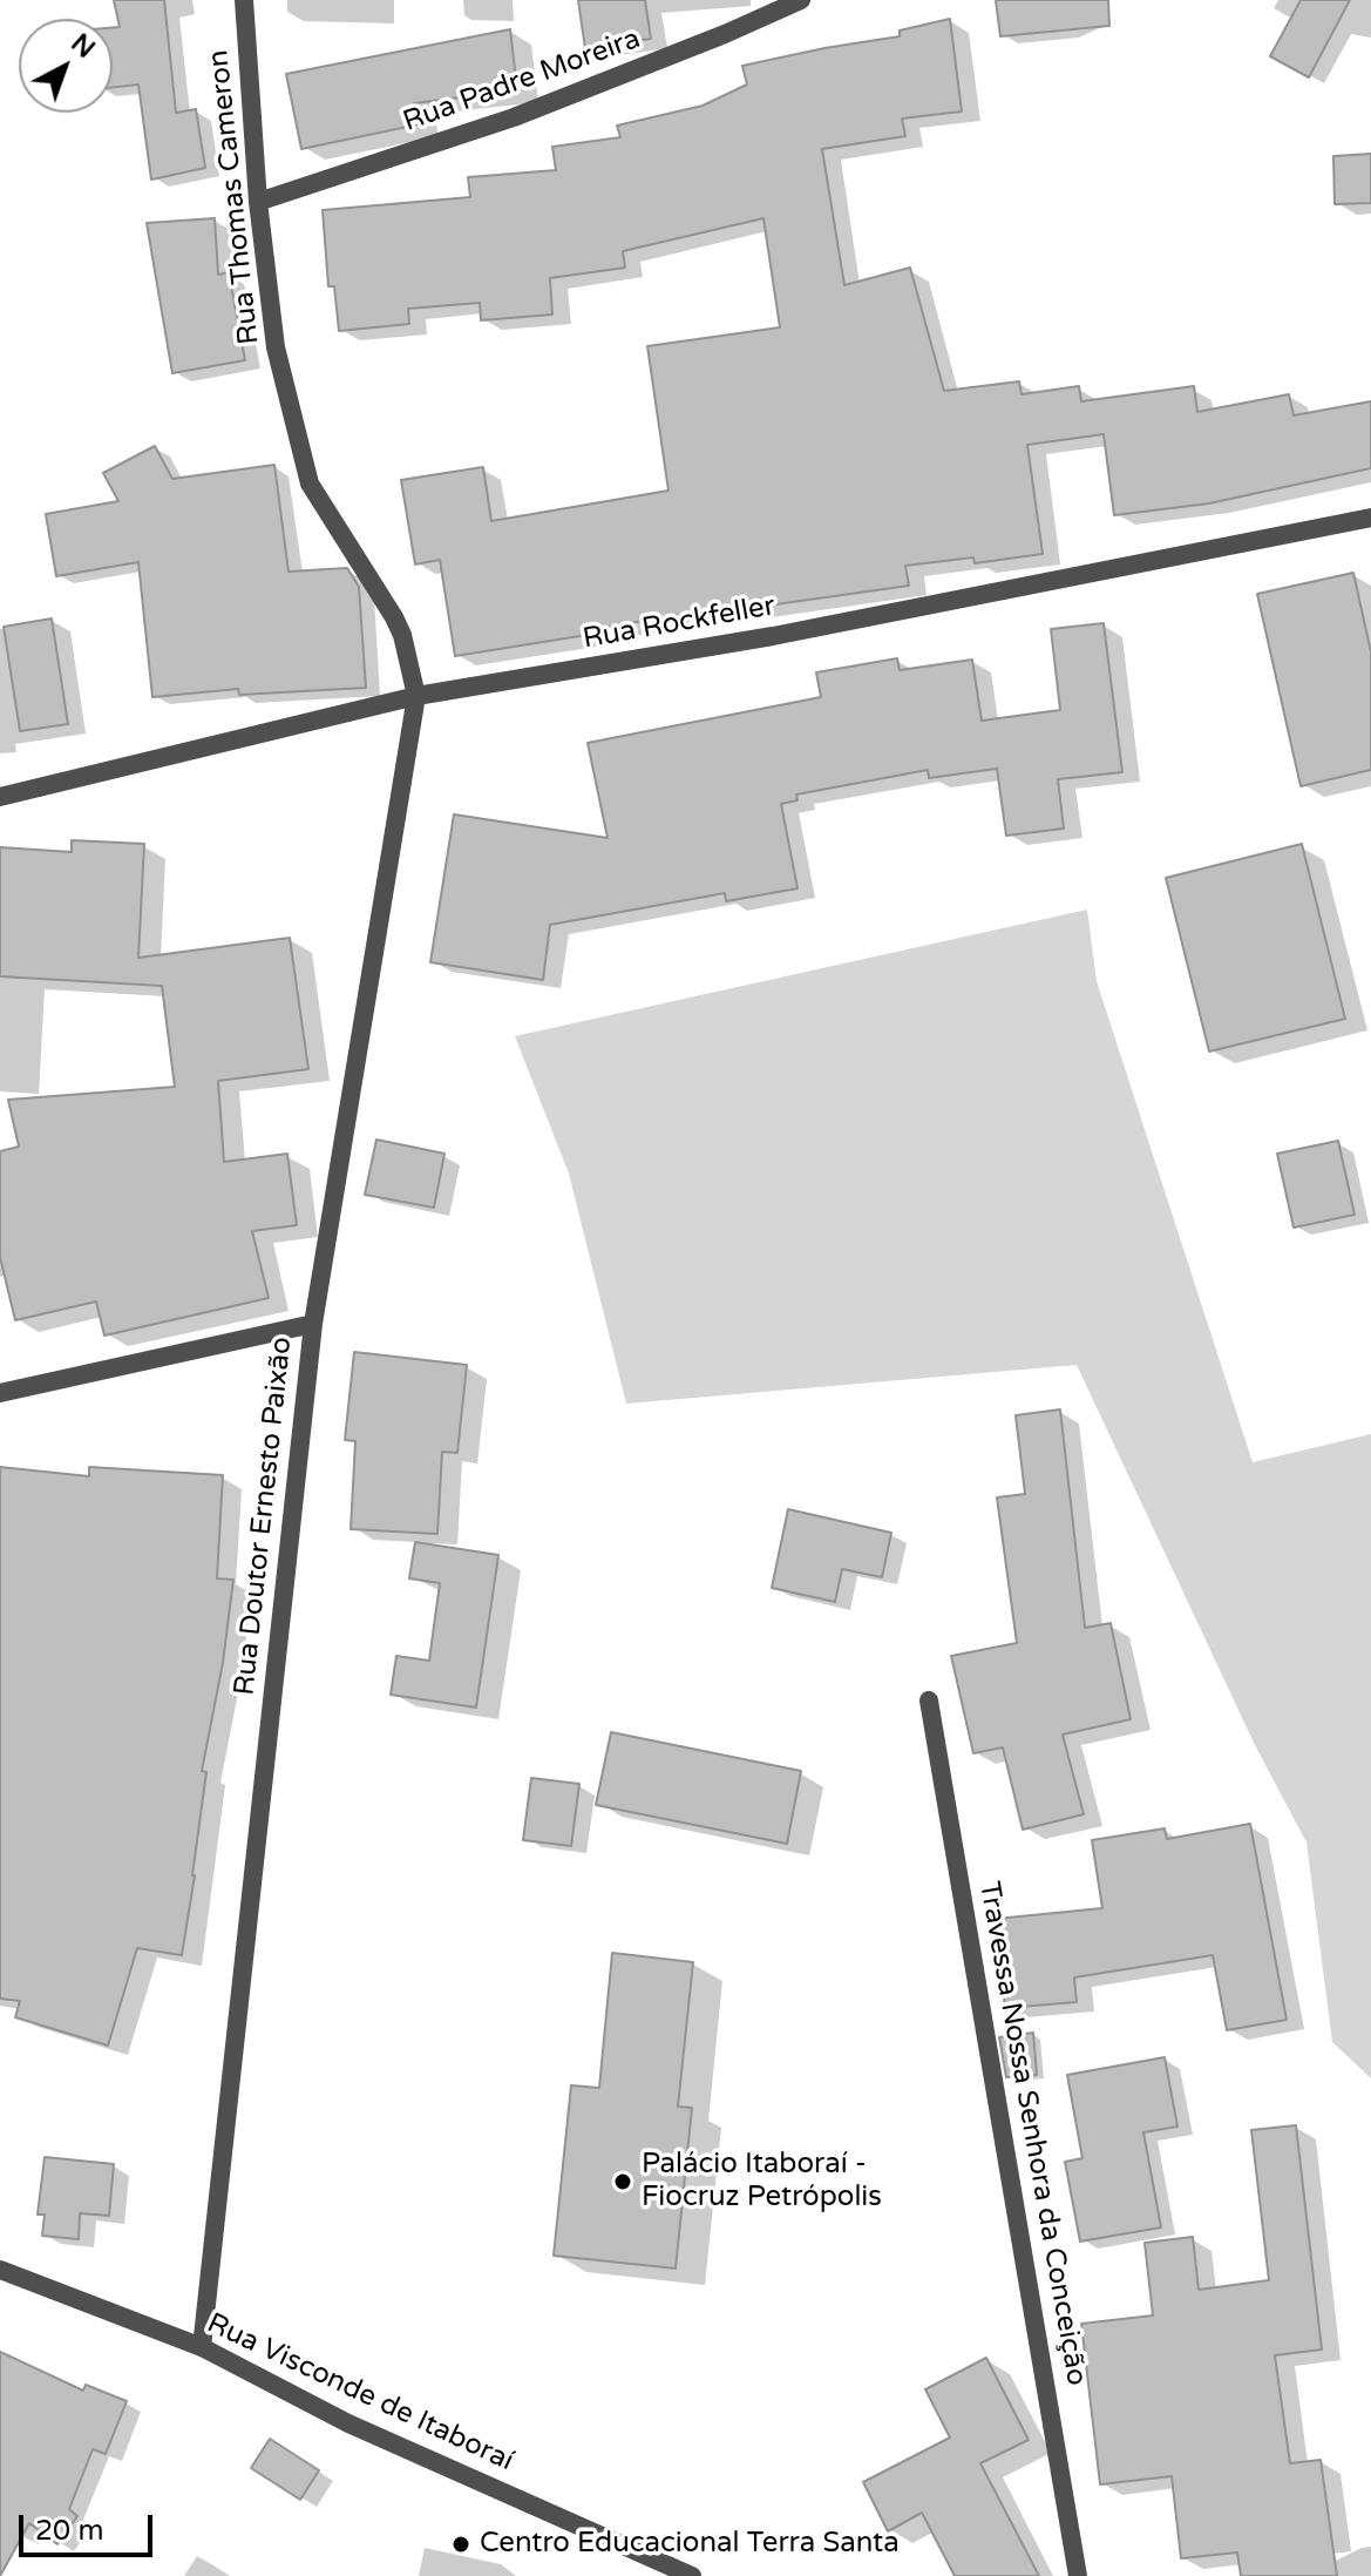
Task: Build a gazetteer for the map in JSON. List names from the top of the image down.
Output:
{
  "streets": {
    "street": [
      "Rua Padre Moreira",
      "Rua Thomas Cameron",
      "Rua Rockfeller",
      "Rua Doutor Ernesto Paixão",
      "Travessa Nossa Senhora da Conceição",
      "Rua Visconde de Itaboraí"
    ]
  },
  "crossings": [
    ["Rua Padre Moreira", "Rua Thomas Cameron"],
    ["Rua Thomas Cameron", "Rua Rockfeller"],
    ["Rua Thomas Cameron", "Rua Doutor Ernesto Paixão"],
    ["Rua Rockfeller", "Rua Doutor Ernesto Paixão"],
    ["Rua Doutor Ernesto Paixão", "Rua Visconde de Itaboraí"]
  ],
  "places": ["Palácio Itaboraí - Fiocruz Petrópolis", "Centro Educacional Terra Santa"],
  "scale_bar": "20 m",
  "north": "top right"
}
